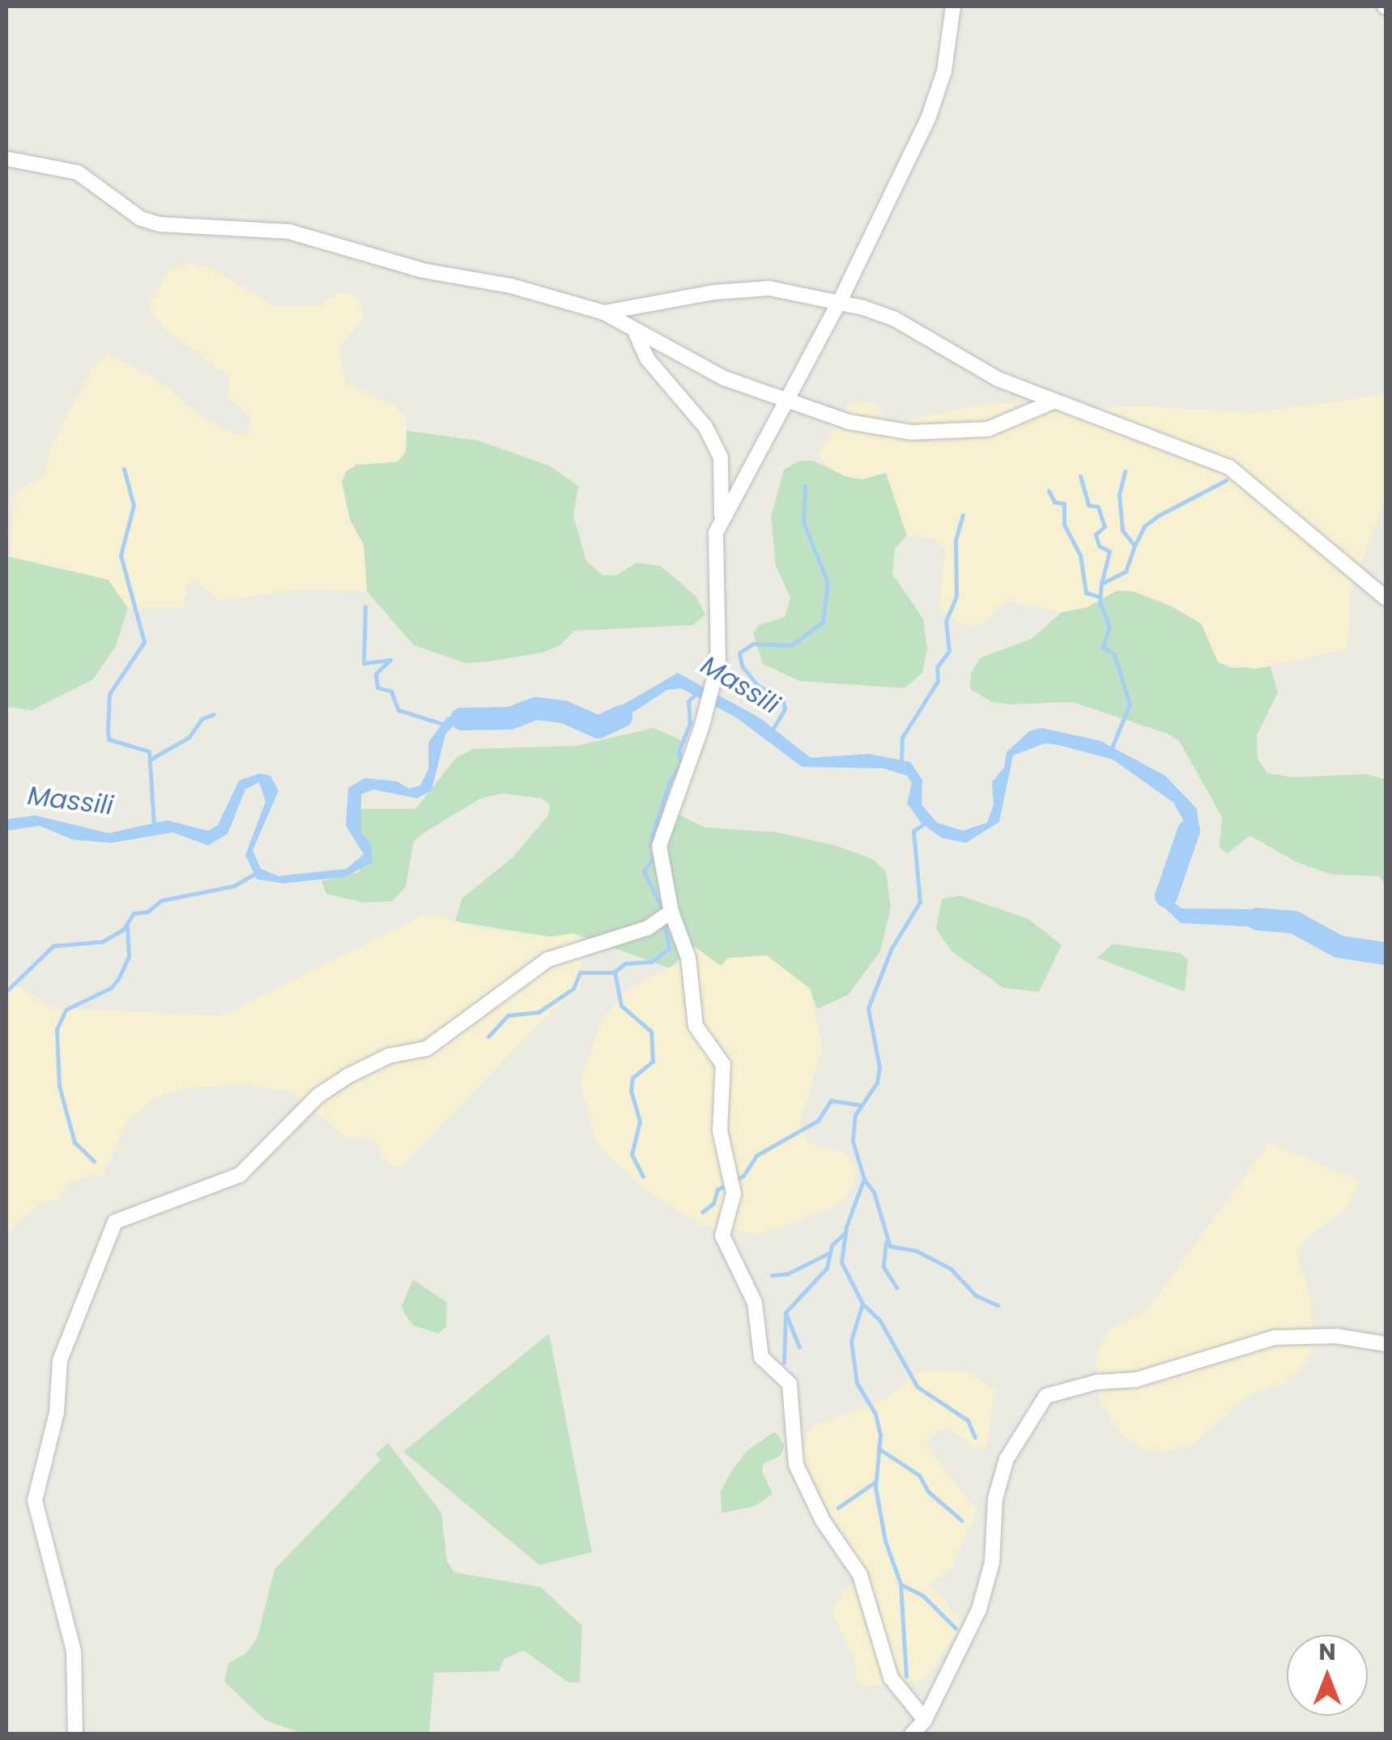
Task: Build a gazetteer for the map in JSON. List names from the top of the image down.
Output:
{
  "water": ["Massili"],
  "north": "top"
}
